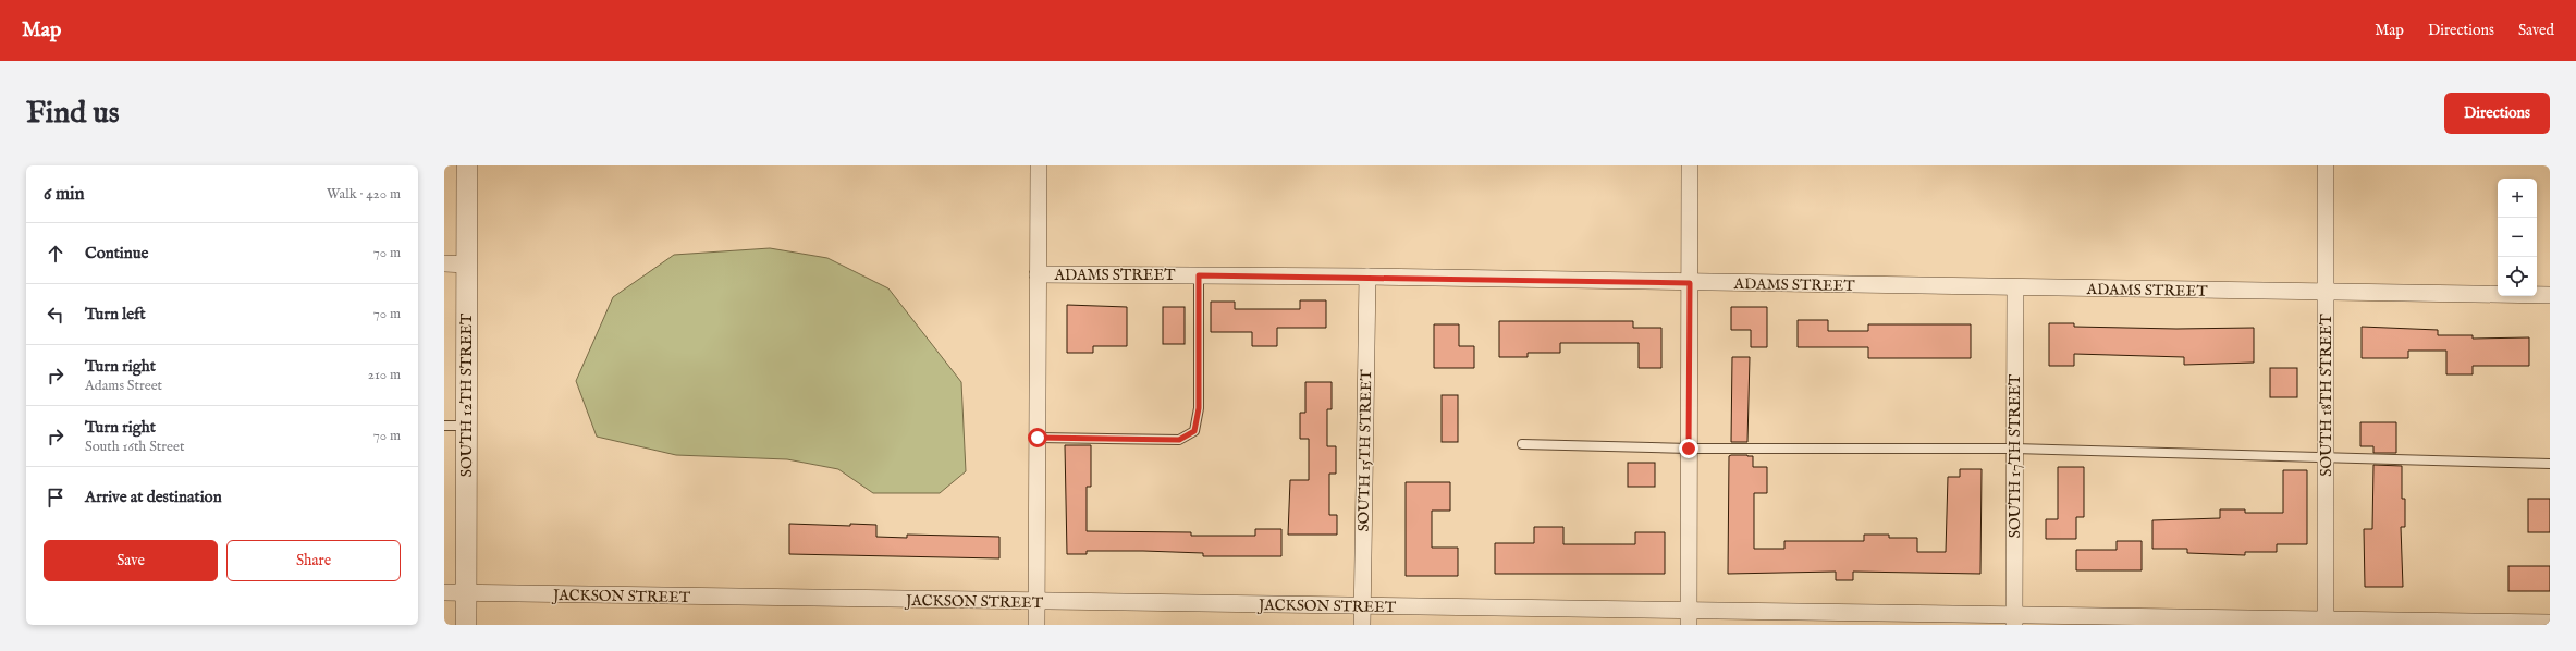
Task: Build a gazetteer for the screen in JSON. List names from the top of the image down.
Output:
{
  "streets": {
    "street": [
      "ADAMS STREET",
      "SOUTH 12TH STREET",
      "SOUTH 18TH STREET",
      "SOUTH 15TH STREET",
      "SOUTH 17TH STREET",
      "JACKSON STREET"
    ]
  },
  "crossings": [
    ["ADAMS STREET", "SOUTH 18TH STREET"],
    ["ADAMS STREET", "SOUTH 15TH STREET"],
    ["ADAMS STREET", "SOUTH 17TH STREET"],
    ["SOUTH 12TH STREET", "JACKSON STREET"],
    ["SOUTH 18TH STREET", "JACKSON STREET"],
    ["SOUTH 15TH STREET", "JACKSON STREET"],
    ["SOUTH 17TH STREET", "JACKSON STREET"]
  ],
  "page": {
    "header": "Map",
    "nav": ["Map", "Directions", "Saved"],
    "buttons": [
      "Directions",
      ["Save", "Share"]
    ],
    "title": "Find us",
    "heading": ["6 min", "Walk · 420 m"],
    "map_buttons": ["+", "−"],
    "list": [
      ["Continue", "70 m"],
      ["Turn left", "70 m"],
      ["Turn right", "Adams Street", "210 m"],
      ["Turn right", "South 16th Street", "70 m"],
      "Arrive at destination"
    ]
  }
}
